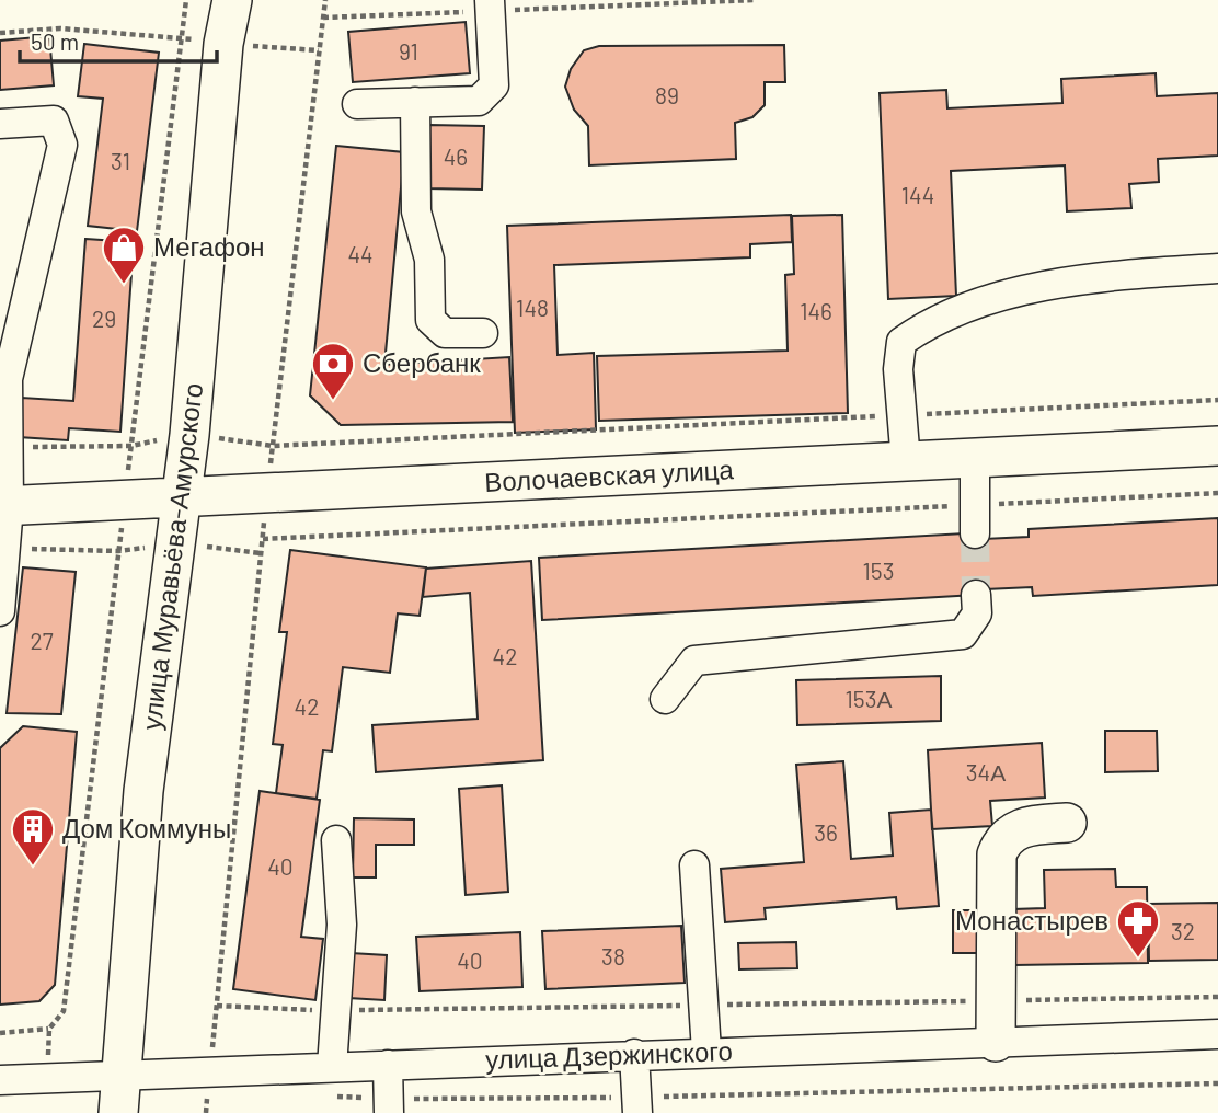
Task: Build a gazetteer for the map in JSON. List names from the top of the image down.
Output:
{
  "streets": {
    "main road": ["Волочаевская улица", "улица Муравьёва-Амурского"],
    "street": ["улица Дзержинского"]
  },
  "crossings": [
    ["Волочаевская улица", "улица Муравьёва-Амурского"],
    ["улица Муравьёва-Амурского", "улица Дзержинского"]
  ],
  "places": {
    "shop": ["Мегафон"],
    "bank": ["Сбербанк"],
    "building": ["Дом Коммуны"],
    "pharmacy": ["Монастырев"]
  },
  "house_numbers": [
    "91",
    "89",
    "46",
    "31",
    "144",
    "44",
    "148",
    "146",
    "29",
    "153",
    "27",
    "42",
    "153А",
    "42",
    "34А",
    "36",
    "40",
    "32",
    "38",
    "40"
  ],
  "scale_bar": "50 m"
}
